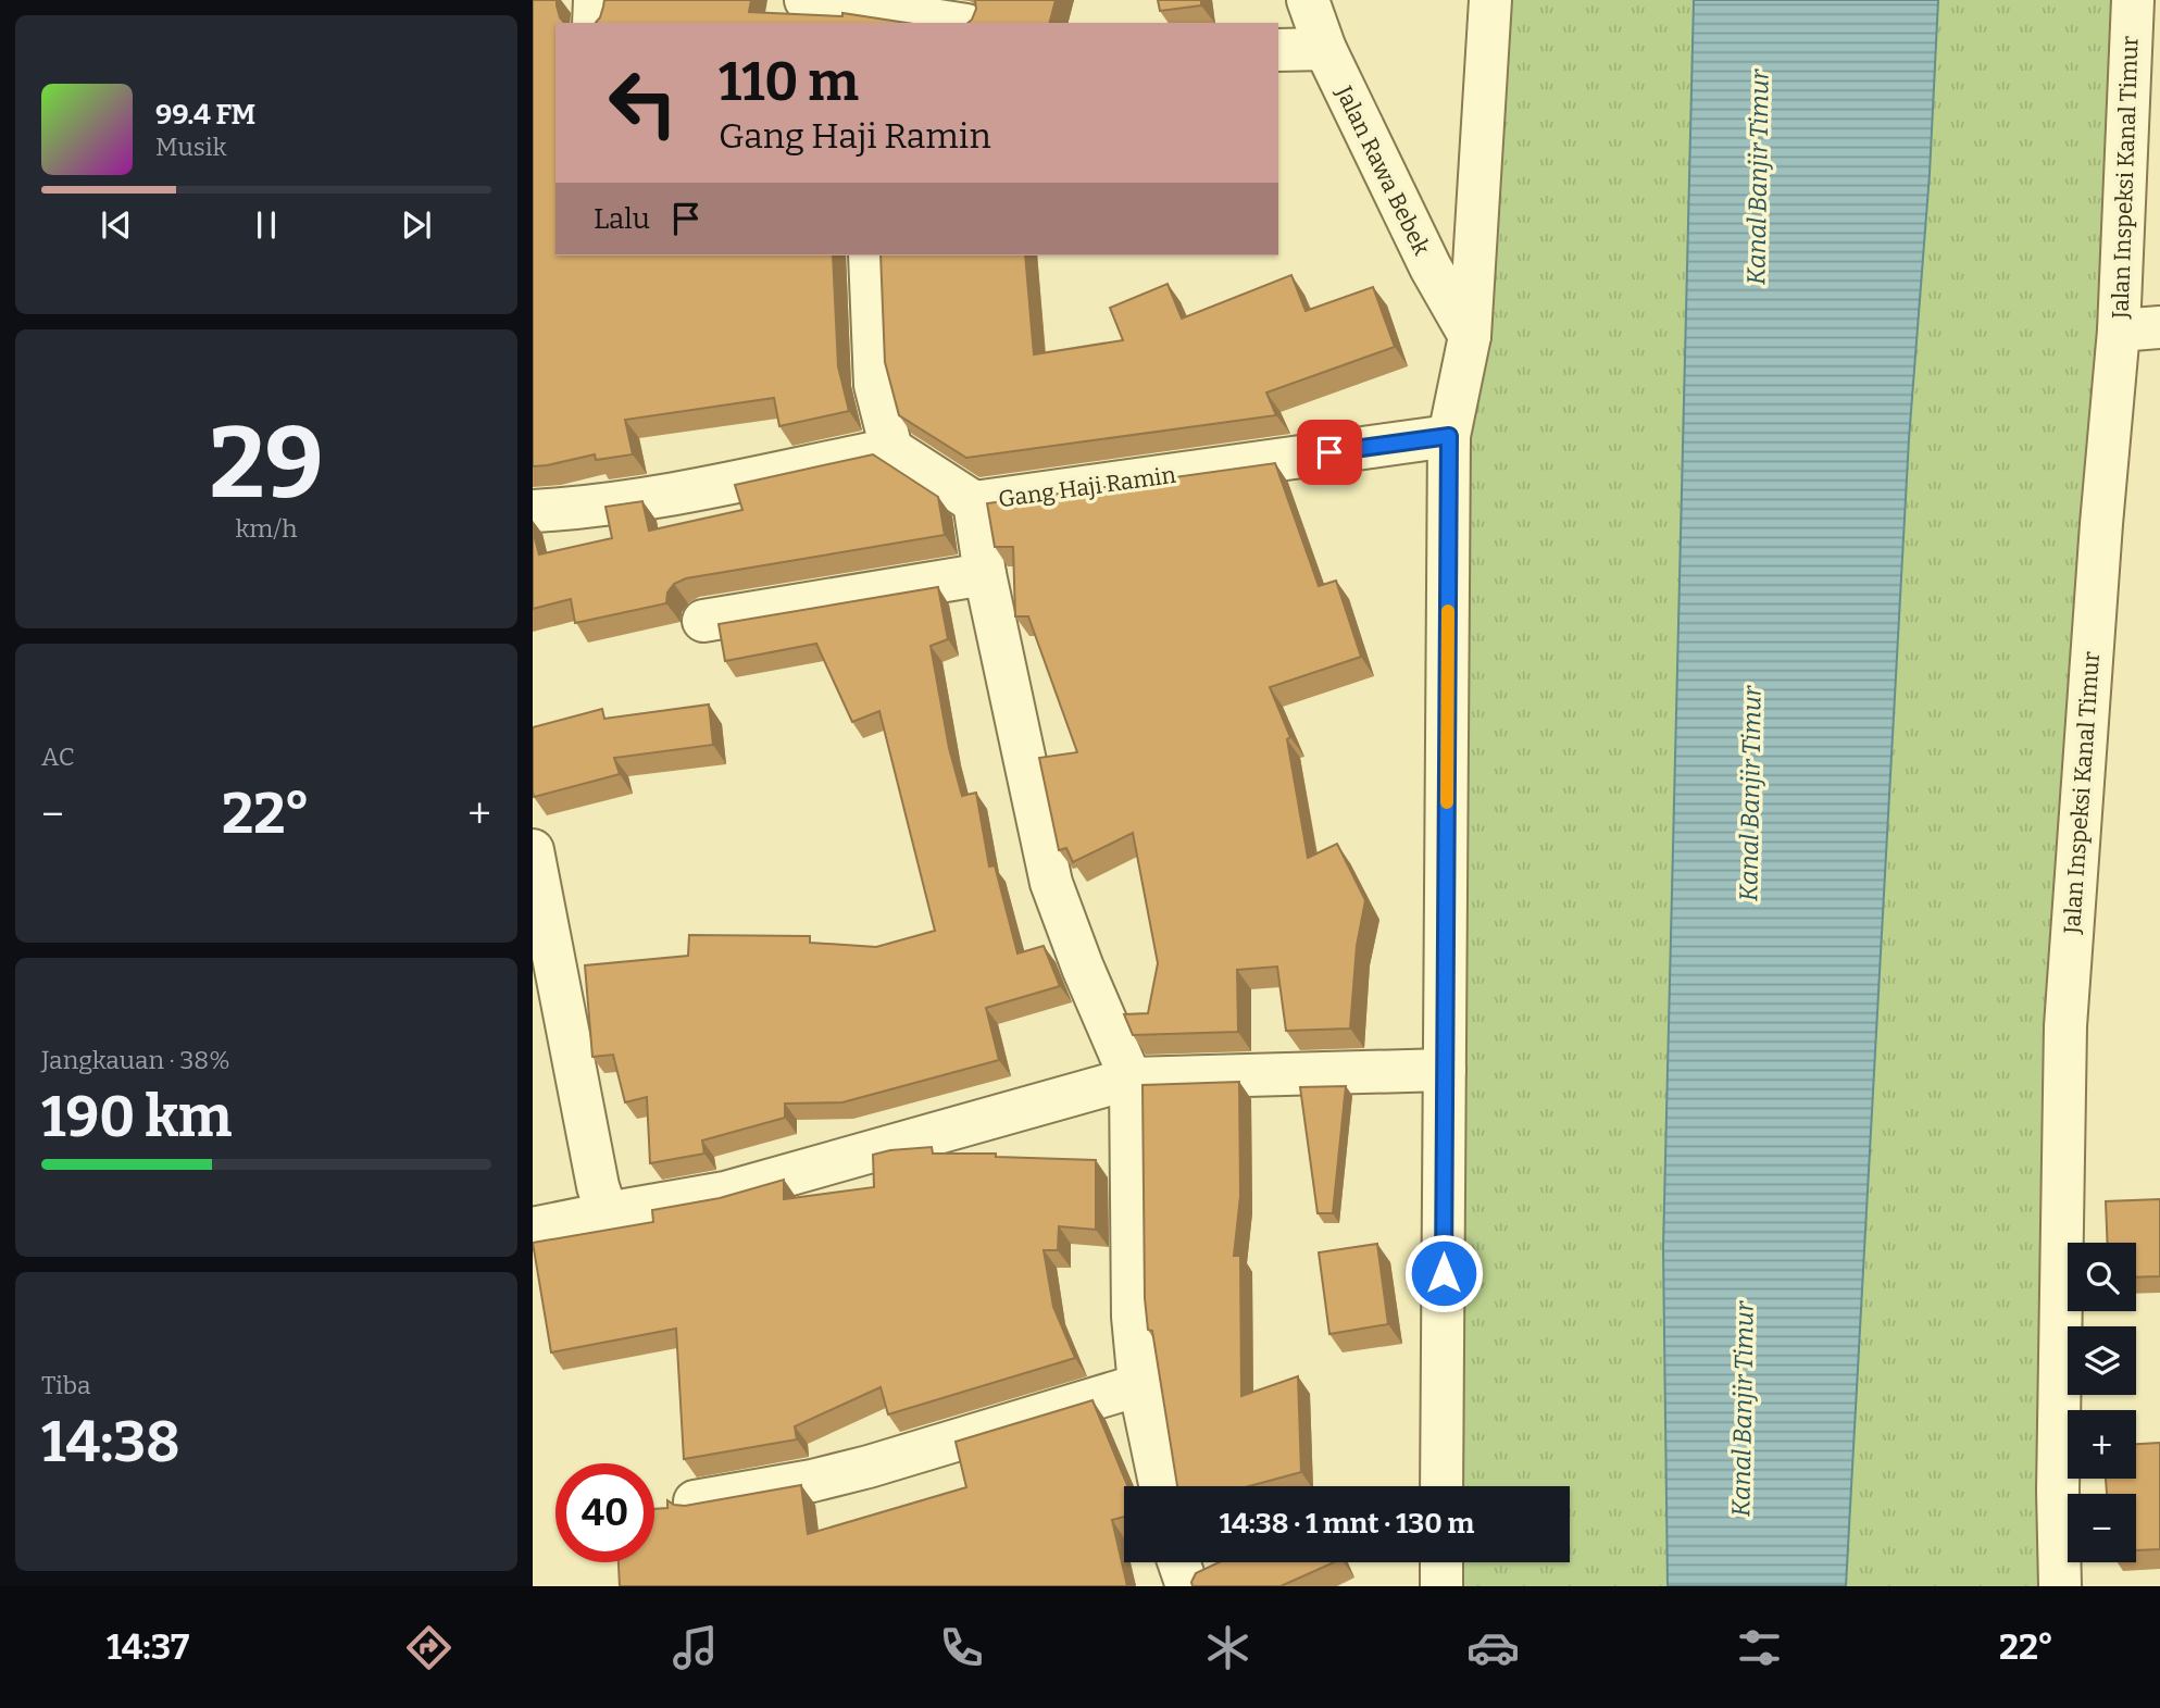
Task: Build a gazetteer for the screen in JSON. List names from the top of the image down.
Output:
{
  "streets": {
    "street": ["Jalan Rawa Bebek", "Jalan Inspeksi Kanal Timur", "Gang Haji Ramin"]
  },
  "water": ["Kanal Banjir Timur"],
  "page": {
    "turn": ["110 m", "Gang Haji Ramin"],
    "song": ["99.4 FM", "Musik"],
    "then": "Lalu",
    "tile": [
      ["29", "km/h"],
      "AC",
      ["Jangkauan · 38%", "190 km"],
      ["Tiba", "14:38"]
    ],
    "heat": ["−", "22°", "+"],
    "map_buttons": ["+", "−"],
    "limit": "40",
    "trip": "14:38 · 1 mnt · 130 m",
    "tabs": ["14:37", "22°"]
  }
}
